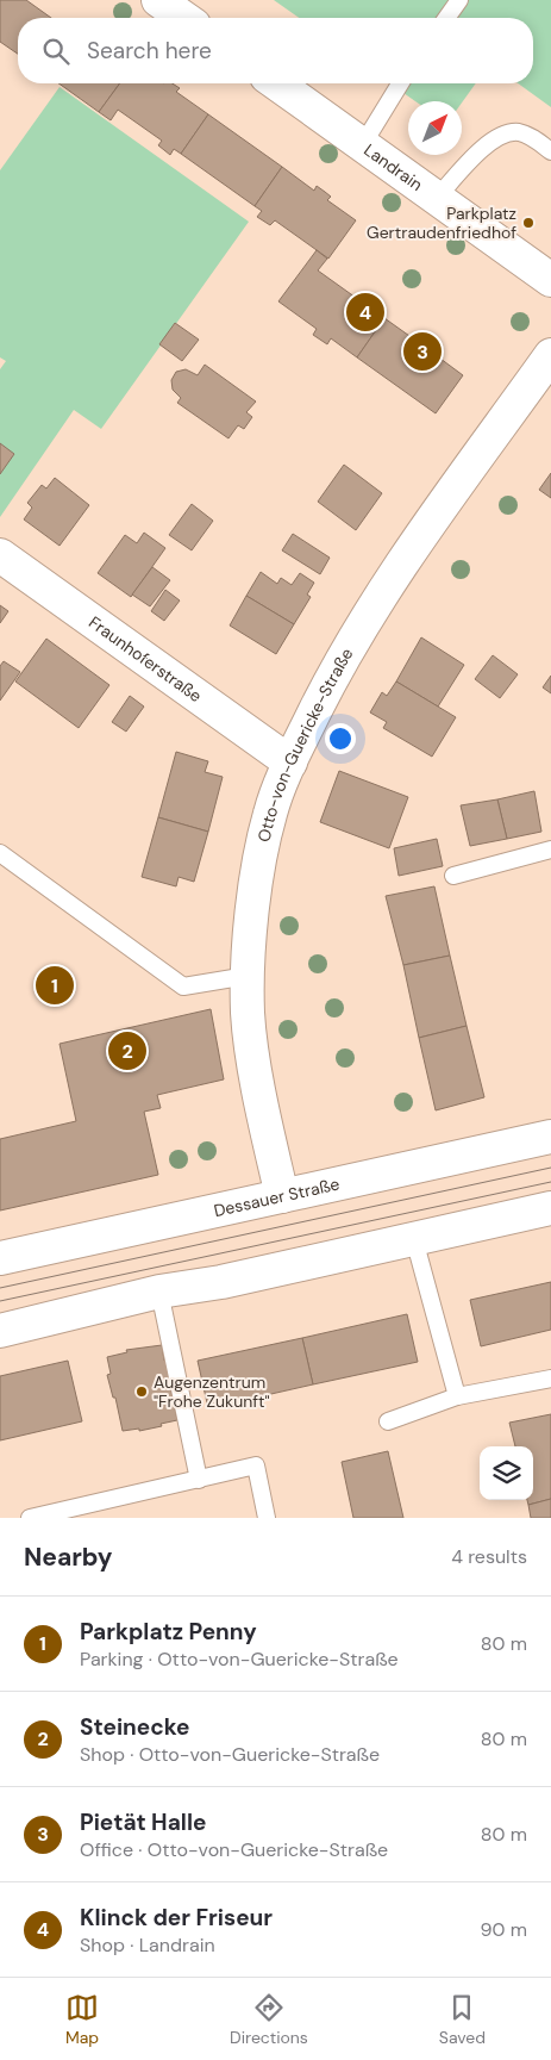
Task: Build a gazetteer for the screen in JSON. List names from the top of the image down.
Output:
{
  "streets": {
    "street": [
      "Landrain",
      "Fraunhoferstraße",
      "Otto-von-Guericke-Straße",
      "Dessauer Straße"
    ]
  },
  "crossings": [
    ["Fraunhoferstraße", "Otto-von-Guericke-Straße"],
    ["Otto-von-Guericke-Straße", "Dessauer Straße"]
  ],
  "places": ["Parkplatz Gertraudenfriedhof", "Augenzentrum \"Frohe Zukunft\""],
  "north": "top right",
  "page": {
    "search": "Search here",
    "pins": [
      "4",
      "3",
      "1",
      "2"
    ],
    "heading": ["Nearby", "4 results"],
    "list": [
      {
        "mark": "1",
        "name": "Parkplatz Penny",
        "note": "Parking · Otto-von-Guericke-Straße",
        "value": "80 m"
      },
      {
        "mark": "2",
        "name": "Steinecke",
        "note": "Shop · Otto-von-Guericke-Straße",
        "value": "80 m"
      },
      {
        "mark": "3",
        "name": "Pietät Halle",
        "note": "Office · Otto-von-Guericke-Straße",
        "value": "80 m"
      },
      {
        "mark": "4",
        "name": "Klinck der Friseur",
        "note": "Shop · Landrain",
        "value": "90 m"
      }
    ],
    "nav": ["Map", "Directions", "Saved"]
  }
}
